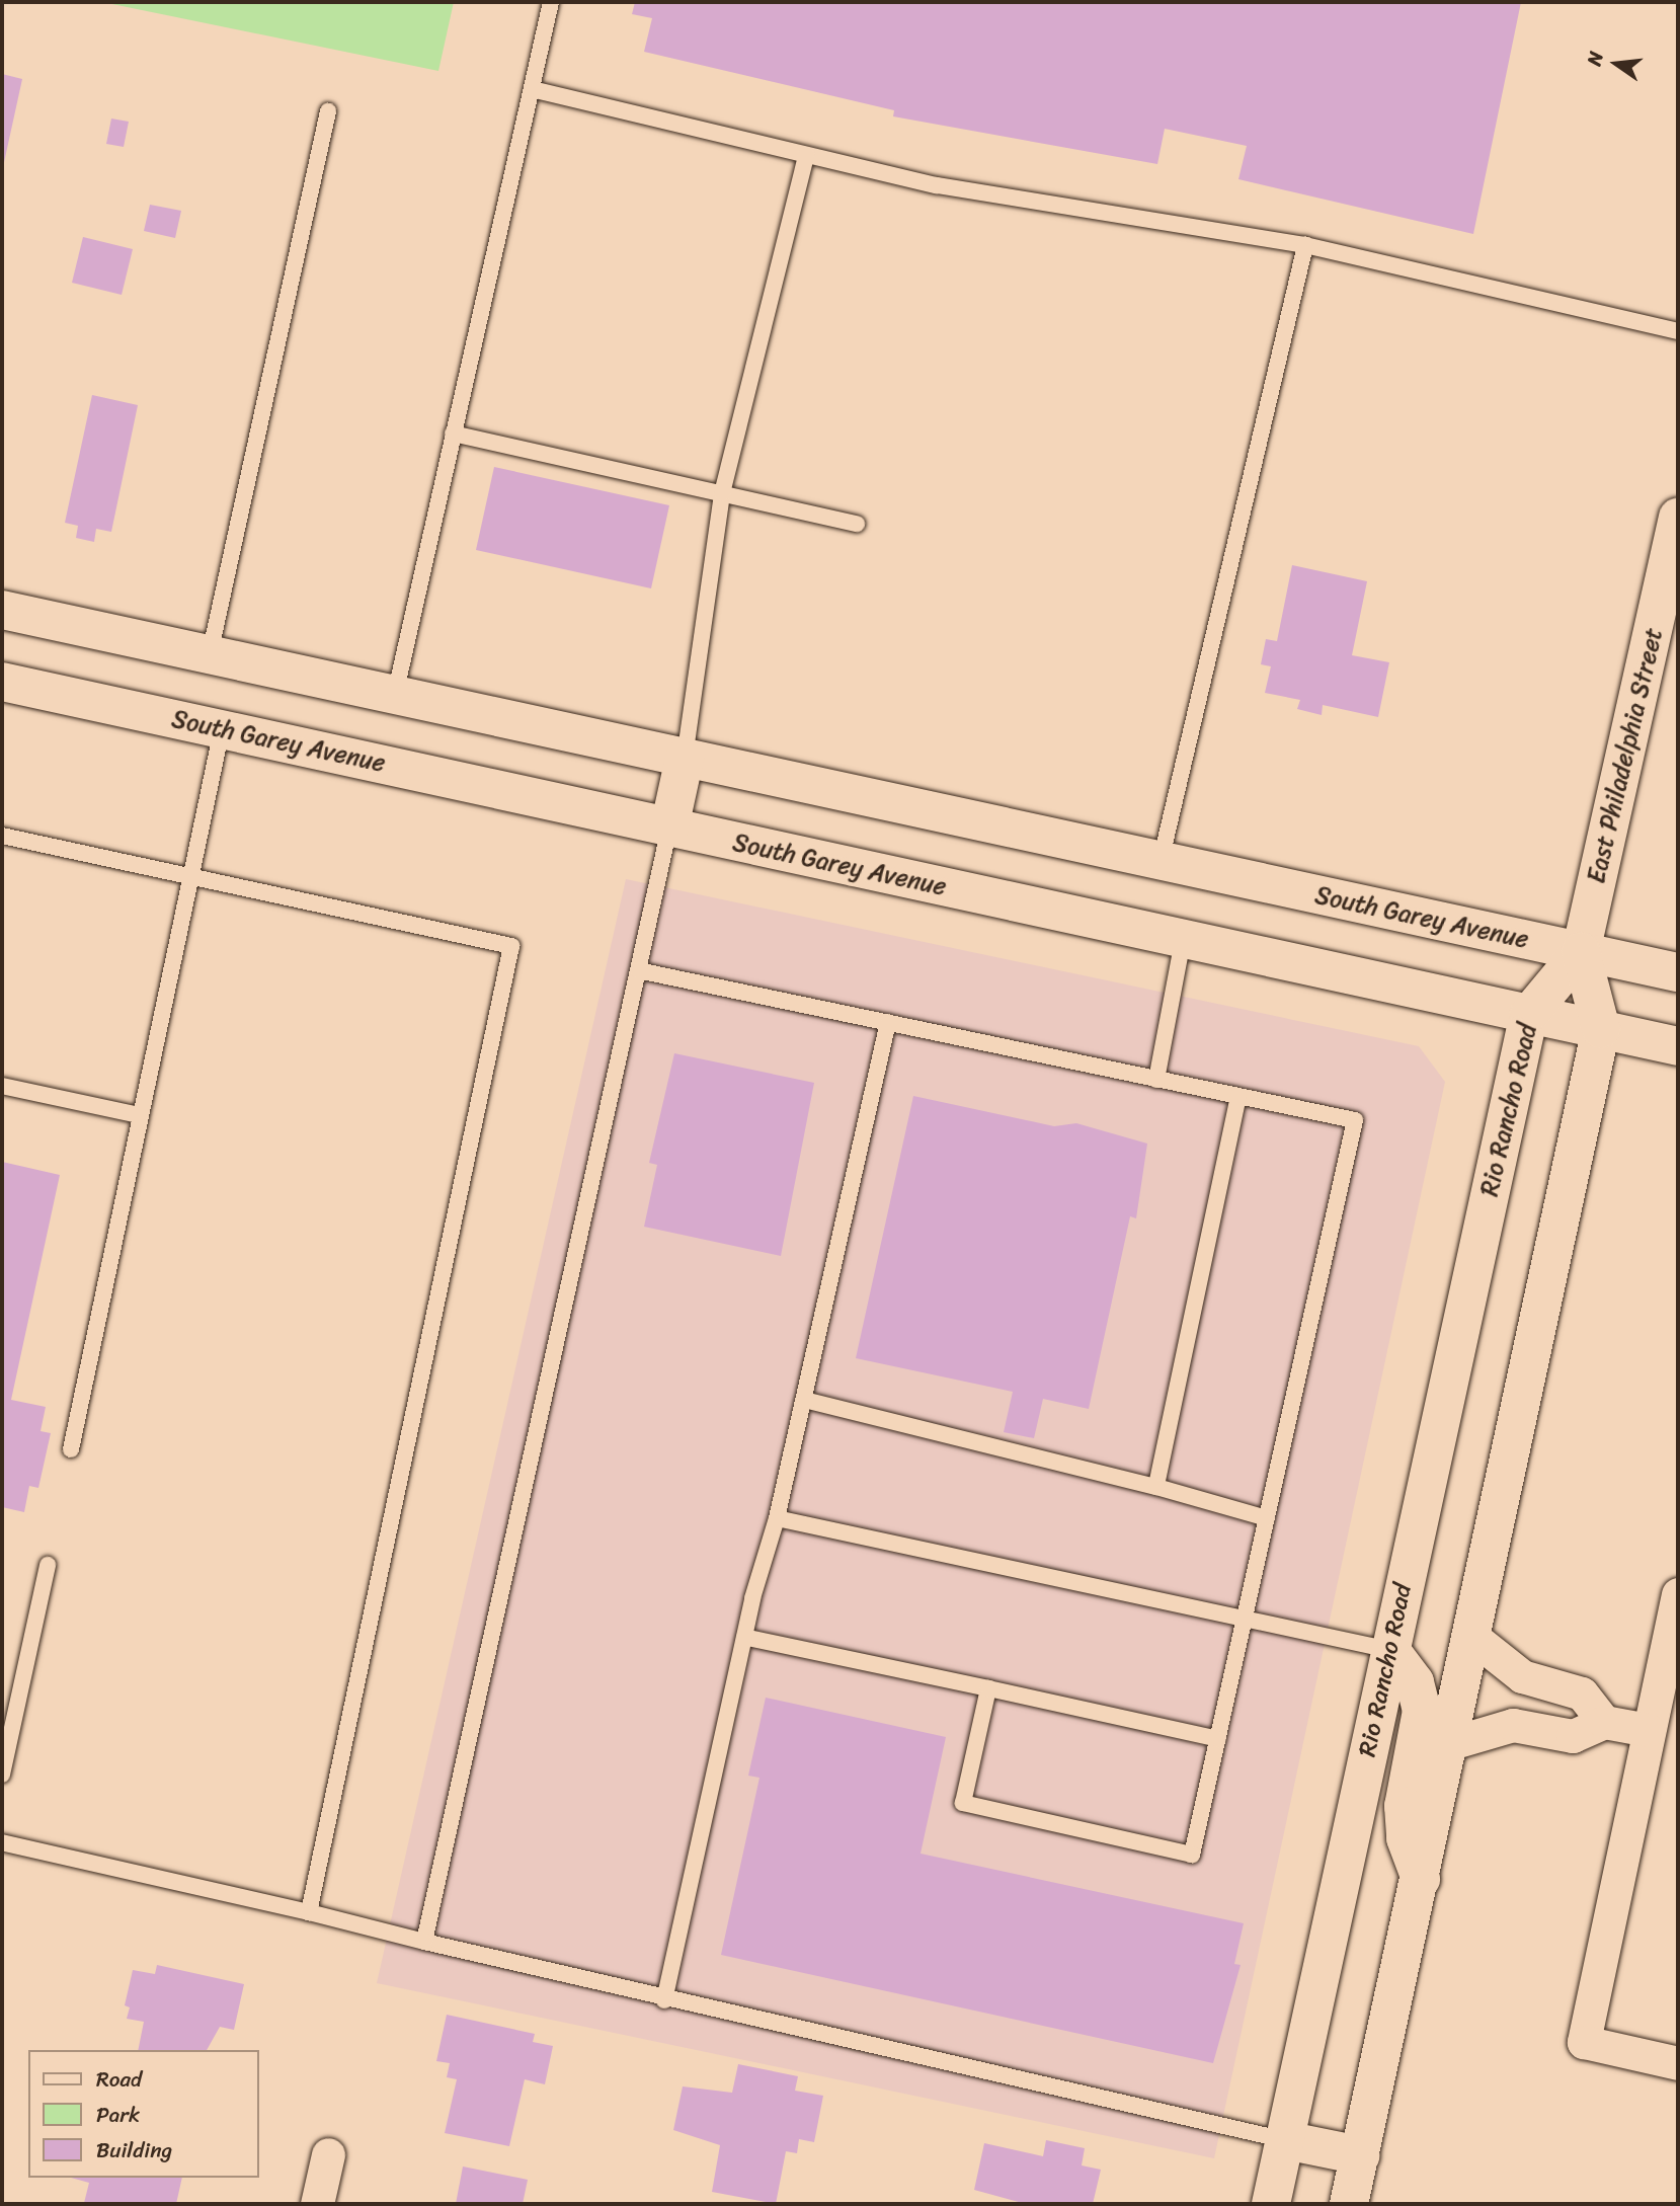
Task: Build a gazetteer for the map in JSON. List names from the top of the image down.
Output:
{
  "streets": {
    "main road": ["South Garey Avenue", "East Philadelphia Street", "Rio Rancho Road"]
  },
  "crossings": [
    ["South Garey Avenue", "East Philadelphia Street"],
    ["South Garey Avenue", "Rio Rancho Road"],
    ["East Philadelphia Street", "Rio Rancho Road"]
  ],
  "legend": ["Road", "Park", "Building"],
  "north": "left"
}
